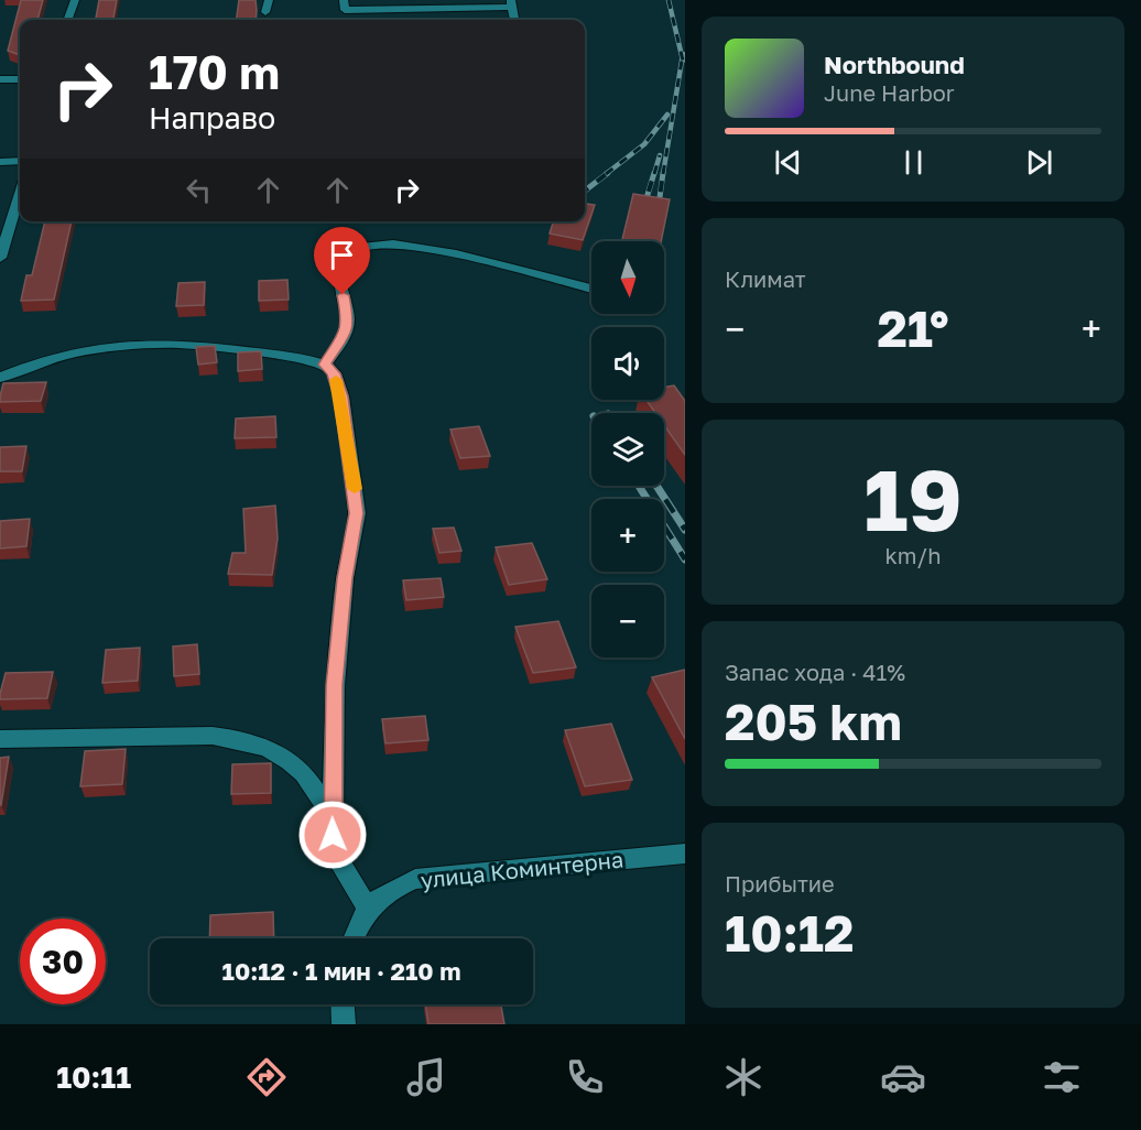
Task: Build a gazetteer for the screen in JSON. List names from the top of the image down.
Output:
{
  "streets": {
    "street": ["улица Коминтерна"]
  },
  "north": "bottom",
  "page": {
    "turn": ["170 m", "Направо"],
    "song": ["Northbound", "June Harbor"],
    "tile": [
      "Климат",
      ["19", "km/h"],
      ["Запас хода · 41%", "205 km"],
      ["Прибытие", "10:12"]
    ],
    "map_buttons": ["+", "−"],
    "heat": ["−", "21°", "+"],
    "limit": "30",
    "trip": "10:12 · 1 мин · 210 m",
    "tabs": "10:11"
  }
}
